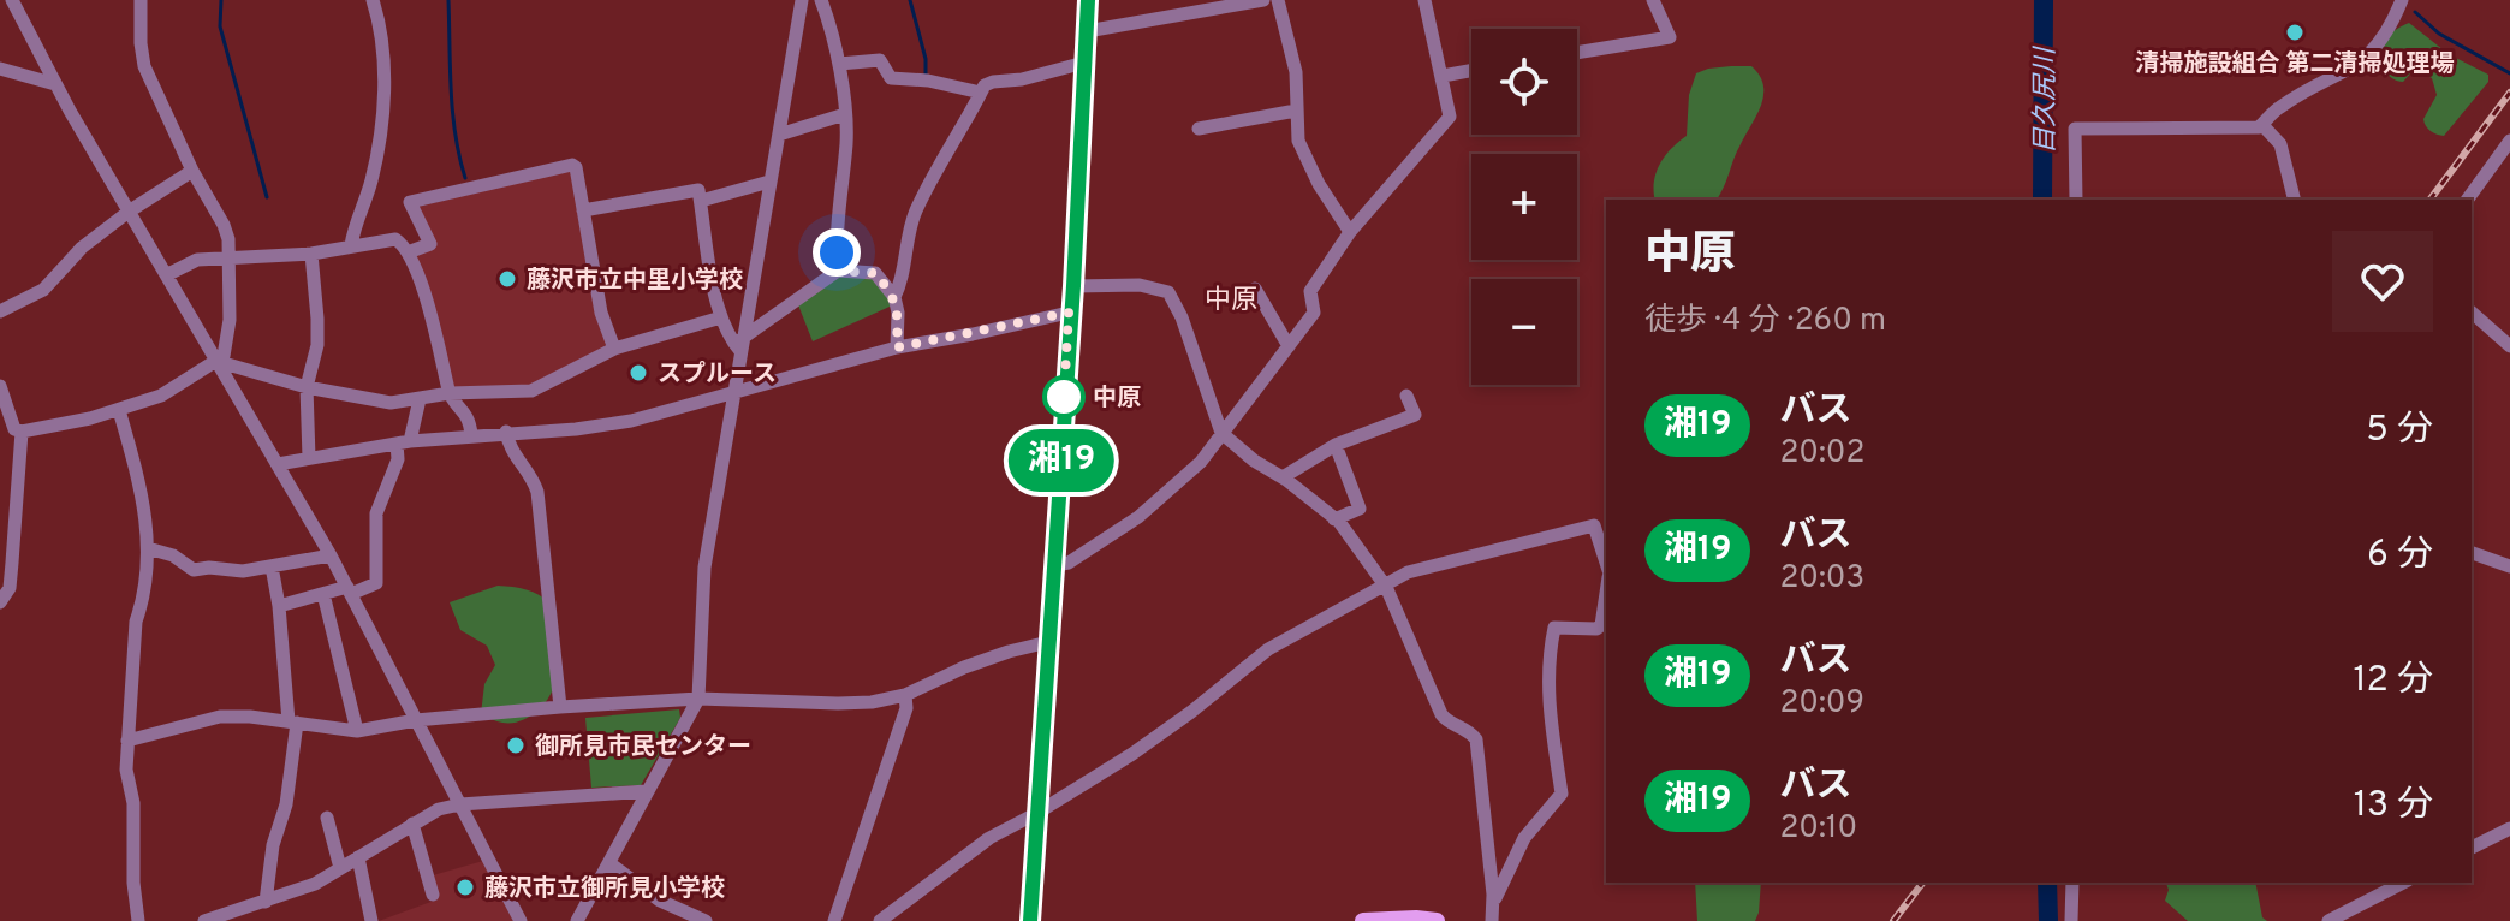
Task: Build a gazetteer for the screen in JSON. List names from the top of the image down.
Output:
{
  "districts": ["中原"],
  "water": ["目久尻川"],
  "places": [
    "清掃施設組合 第二清掃処理場",
    "藤沢市立中里小学校",
    "スプルース",
    "中原",
    "御所見市民センター",
    "藤沢市立御所見小学校"
  ],
  "lines": ["bus line 湘19"],
  "page": {
    "on_map": "湘19",
    "map_buttons": ["+", "−"],
    "heading": ["中原", "徒歩 · 4 分 · 260 m"],
    "list": [
      {
        "mark": "湘19",
        "name": "バス",
        "note": "20:02",
        "value": "5 分"
      },
      {
        "mark": "湘19",
        "name": "バス",
        "note": "20:03",
        "value": "6 分"
      },
      {
        "mark": "湘19",
        "name": "バス",
        "note": "20:09",
        "value": "12 分"
      },
      {
        "mark": "湘19",
        "name": "バス",
        "note": "20:10",
        "value": "13 分"
      }
    ]
  }
}
